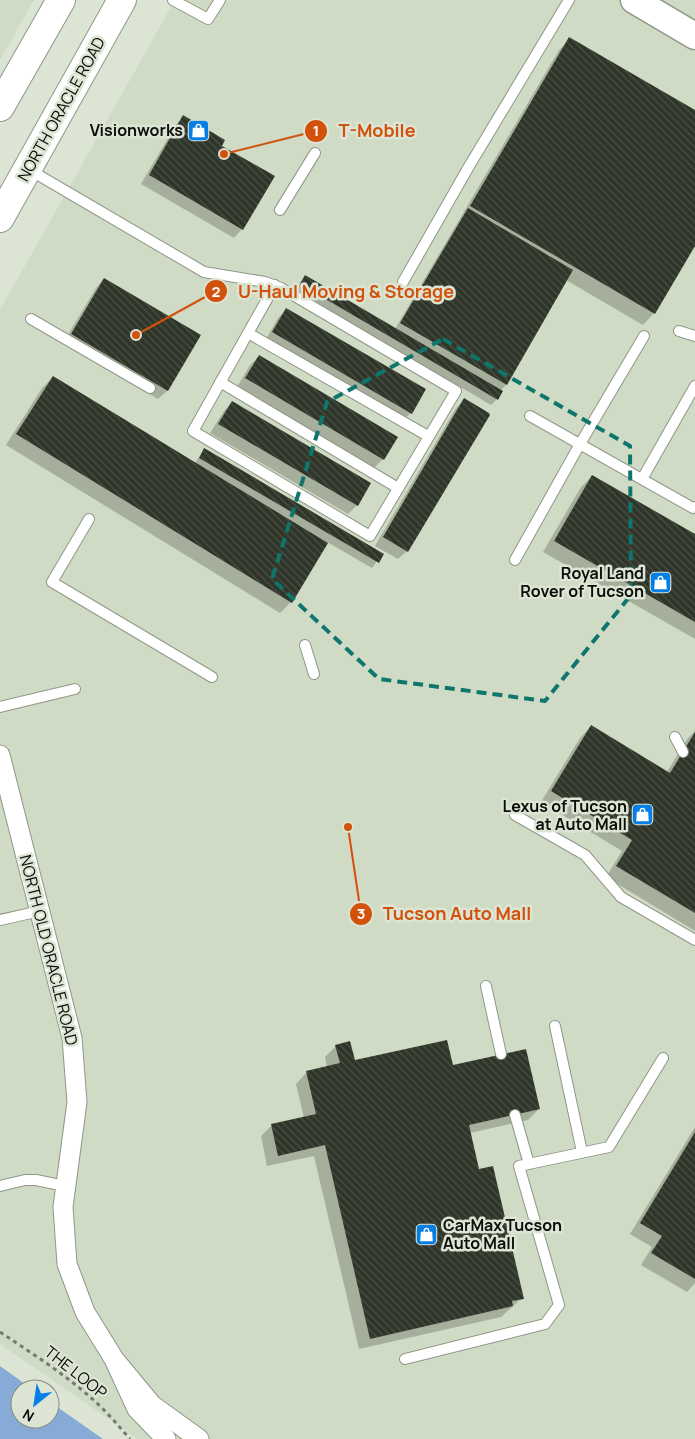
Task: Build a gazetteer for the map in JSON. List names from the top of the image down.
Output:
{
  "streets": {
    "highway": ["NORTH ORACLE ROAD"],
    "street": ["NORTH OLD ORACLE ROAD"],
    "path": ["THE LOOP"]
  },
  "places": {
    "shop": [
      "Visionworks",
      "Royal Land Rover of Tucson",
      "Lexus of Tucson at Auto Mall",
      "CarMax Tucson Auto Mall"
    ],
    "other": ["T-Mobile", "U-Haul Moving & Storage", "Tucson Auto Mall"]
  },
  "north": "bottom left"
}
